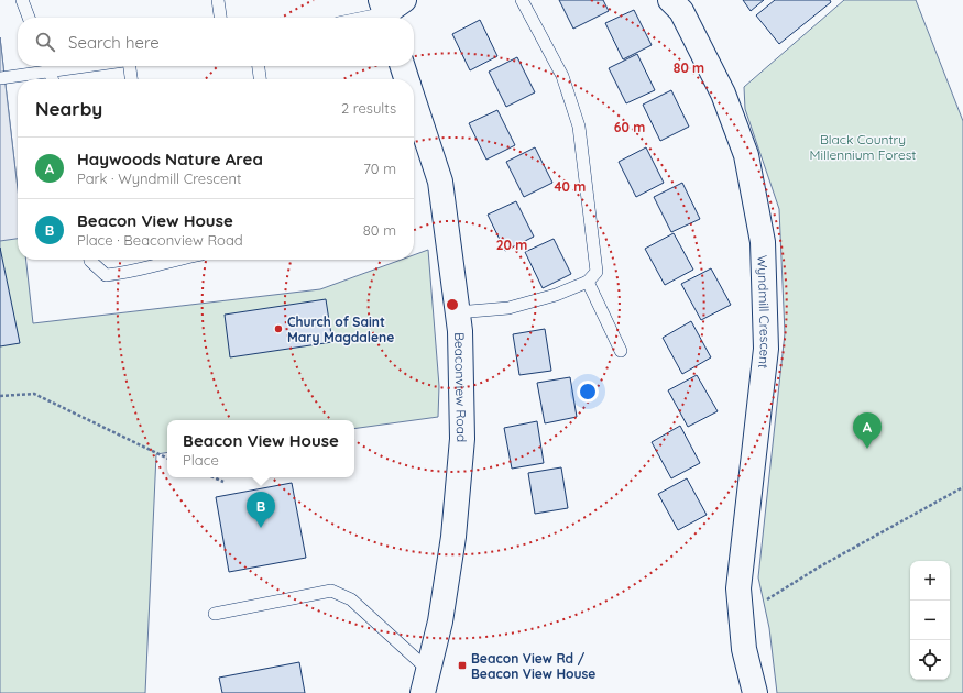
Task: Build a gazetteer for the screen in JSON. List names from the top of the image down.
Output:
{
  "streets": {
    "street": ["Wyndmill Crescent", "Beaconview Road"]
  },
  "parks": ["Black Country Millennium Forest"],
  "places": {
    "other": ["Church of Saint Mary Magdalene"],
    "transit": ["Beacon View Rd / Beacon View House"]
  },
  "page": {
    "search": "Search here",
    "heading": ["Nearby", "2 results"],
    "list": [
      {
        "mark": "A",
        "name": "Haywoods Nature Area",
        "note": "Park · Wyndmill Crescent",
        "value": "70 m"
      },
      {
        "mark": "B",
        "name": "Beacon View House",
        "note": "Place · Beaconview Road",
        "value": "80 m"
      }
    ],
    "pins": ["A", "B"],
    "popup": ["Beacon View House", "Place"],
    "map_buttons": ["+", "−"]
  },
  "rings": [
    "80 m",
    "60 m",
    "40 m",
    "20 m"
  ]
}
